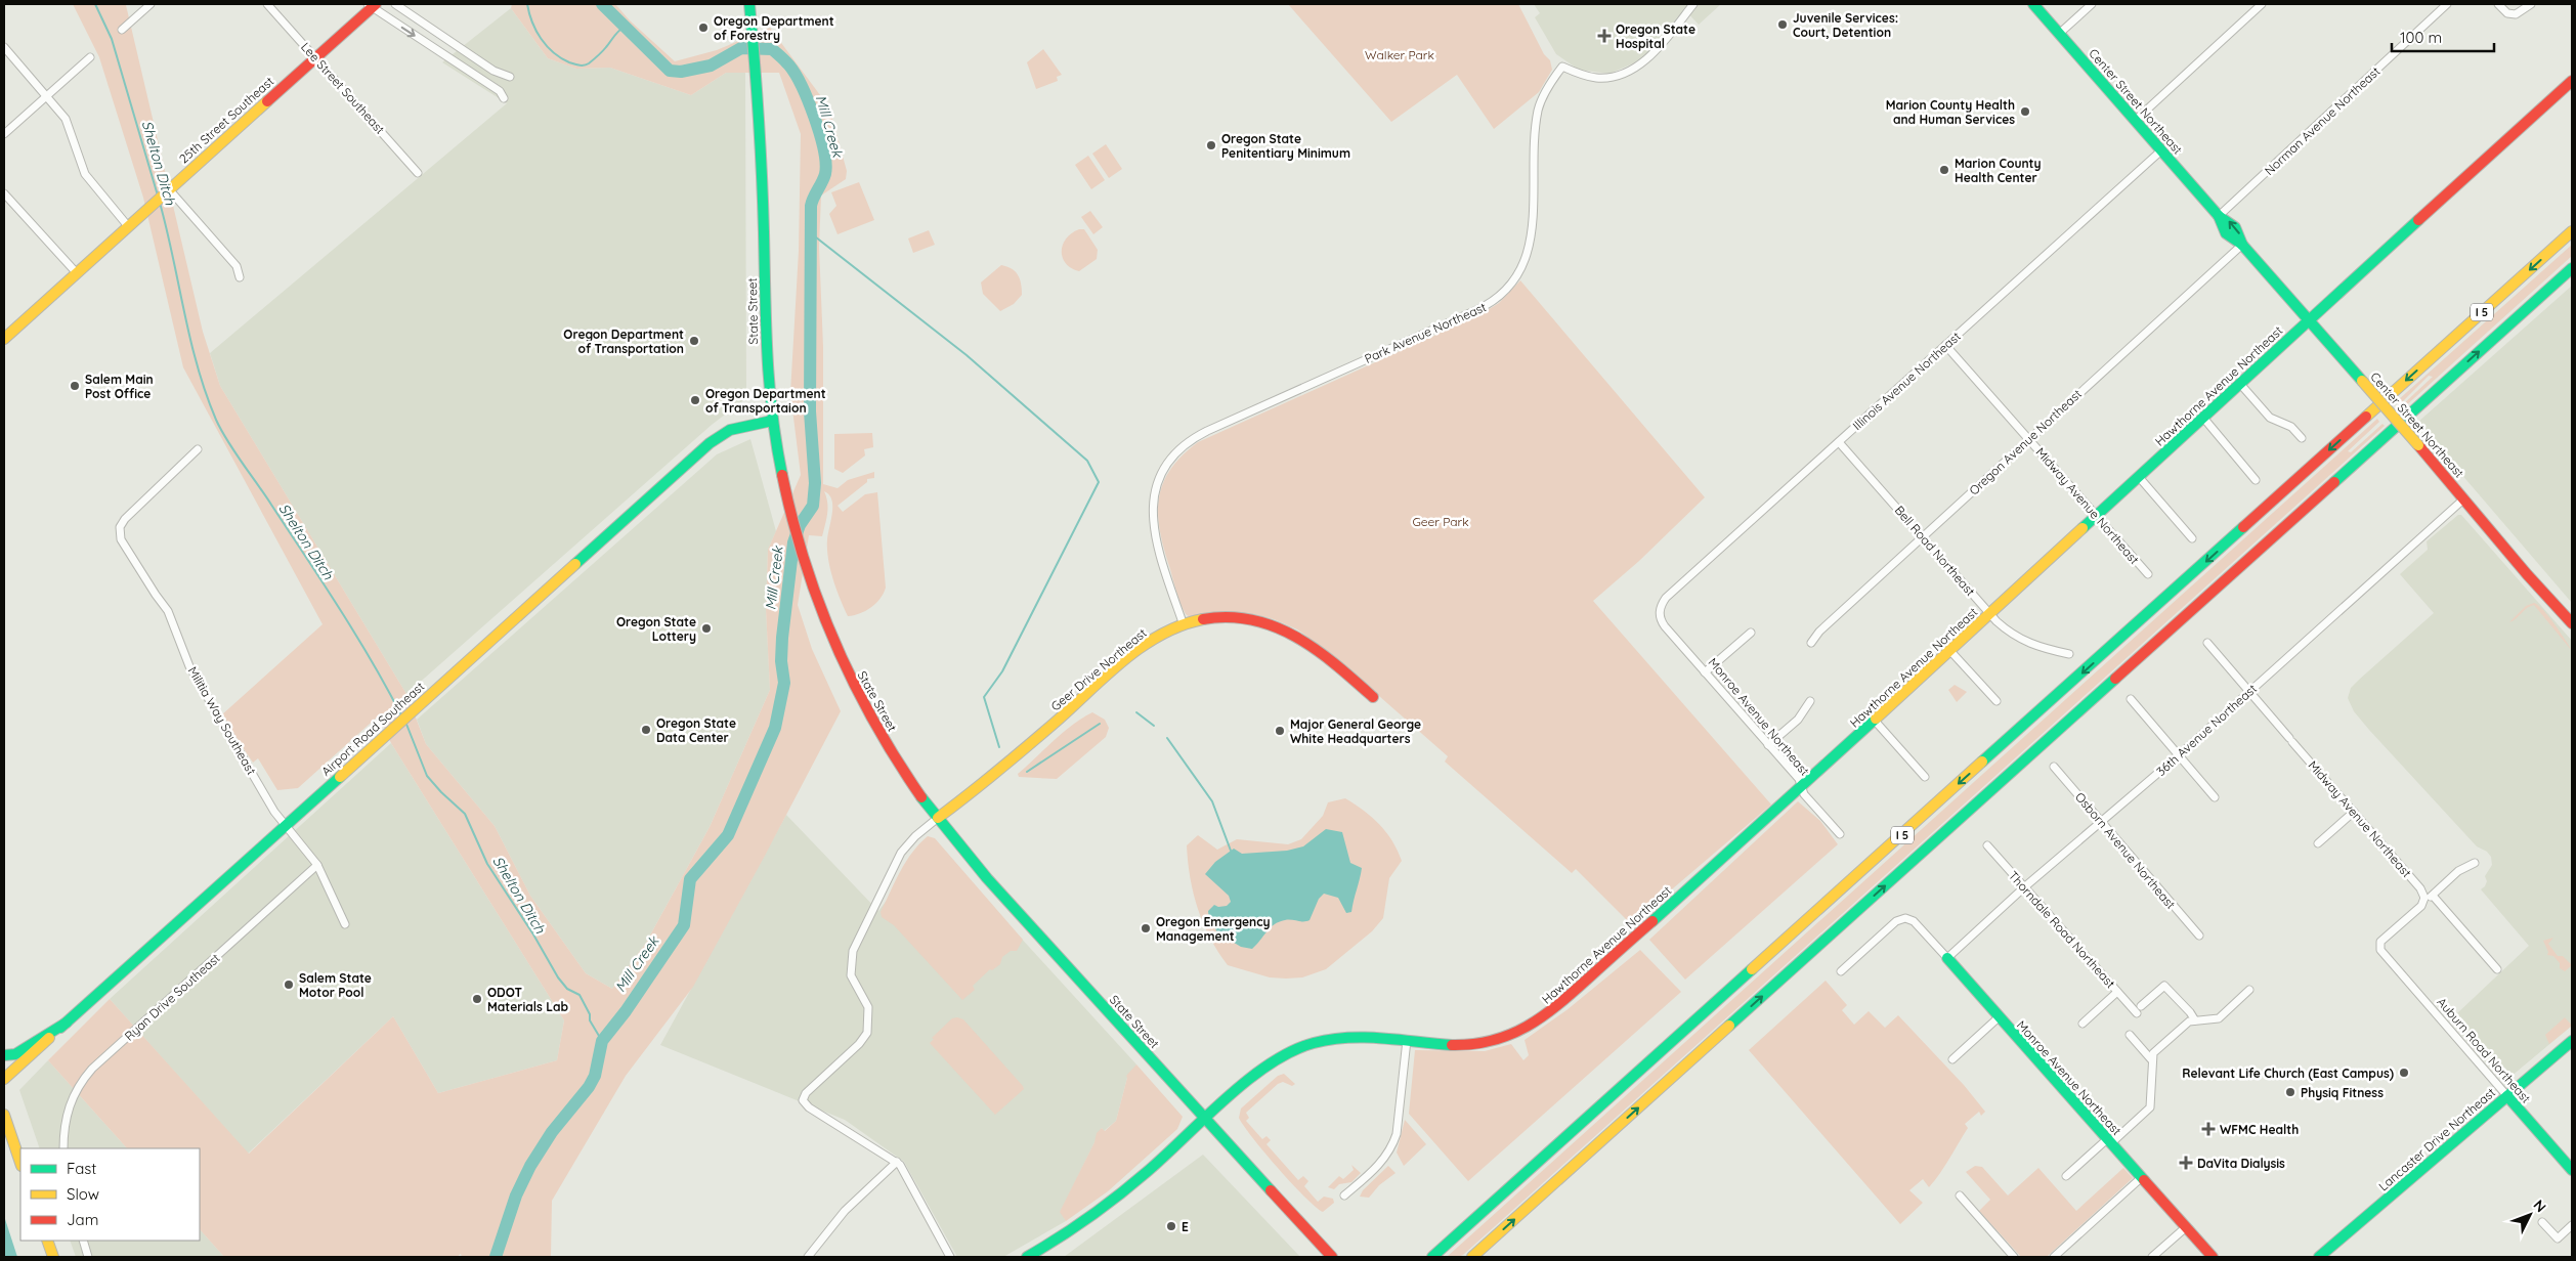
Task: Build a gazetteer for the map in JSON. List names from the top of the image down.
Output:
{
  "streets": {
    "main road": [
      "Center Street Northeast",
      "25th Street Southeast",
      "State Street",
      "I 5",
      "Hawthorne Avenue Northeast",
      "Geer Drive Northeast",
      "Monroe Avenue Northeast",
      "Airport Road Southeast",
      "Auburn Road Northeast",
      "Lancaster Drive Northeast"
    ],
    "street": [
      "Lee Street Southeast",
      "Norman Avenue Northeast",
      "Park Avenue Northeast",
      "Illinois Avenue Northeast",
      "Oregon Avenue Northeast",
      "Midway Avenue Northeast",
      "Bell Road Northeast",
      "Militia Way Southeast",
      "36th Avenue Northeast",
      "Osborn Avenue Northeast",
      "Thorndale Road Northeast",
      "Ryan Drive Southeast"
    ]
  },
  "crossings": [
    ["Lee Street Southeast", "25th Street Southeast"],
    ["Center Street Northeast", "Norman Avenue Northeast"],
    ["Center Street Northeast", "Illinois Avenue Northeast"],
    ["Center Street Northeast", "Hawthorne Avenue Northeast"],
    ["Center Street Northeast", "Oregon Avenue Northeast"],
    ["Center Street Northeast", "36th Avenue Northeast"],
    ["State Street", "Hawthorne Avenue Northeast"],
    ["State Street", "Geer Drive Northeast"],
    ["State Street", "Airport Road Southeast"],
    ["Park Avenue Northeast", "Geer Drive Northeast"],
    ["Illinois Avenue Northeast", "Midway Avenue Northeast"],
    ["Illinois Avenue Northeast", "Bell Road Northeast"],
    ["Illinois Avenue Northeast", "Monroe Avenue Northeast"],
    ["Hawthorne Avenue Northeast", "Midway Avenue Northeast"],
    ["Hawthorne Avenue Northeast", "Bell Road Northeast"],
    ["Hawthorne Avenue Northeast", "Monroe Avenue Northeast"],
    ["Oregon Avenue Northeast", "Midway Avenue Northeast"],
    ["Oregon Avenue Northeast", "Bell Road Northeast"],
    ["Midway Avenue Northeast", "36th Avenue Northeast"],
    ["Midway Avenue Northeast", "Auburn Road Northeast"],
    ["Monroe Avenue Northeast", "36th Avenue Northeast"],
    ["Militia Way Southeast", "Airport Road Southeast"],
    ["Militia Way Southeast", "Ryan Drive Southeast"],
    ["36th Avenue Northeast", "Osborn Avenue Northeast"],
    ["36th Avenue Northeast", "Thorndale Road Northeast"],
    ["Auburn Road Northeast", "Lancaster Drive Northeast"]
  ],
  "water": ["Mill Creek", "Shelton Ditch"],
  "parks": ["Walker Park", "Geer Park"],
  "places": {
    "other": [
      "Juvenile Services: Court, Detention",
      "Oregon Department of Forestry",
      "Marion County Health and Human Services",
      "Oregon State Penitentiary Minimum",
      "Marion County Health Center",
      "Oregon Department of Transportation",
      "Salem Main Post Office",
      "Oregon Department of Transportaion",
      "Oregon State Lottery",
      "Oregon State Data Center",
      "Major General George White Headquarters",
      "Oregon Emergency Management",
      "Salem State Motor Pool",
      "ODOT Materials Lab",
      "Relevant Life Church (East Campus)",
      "Physiq Fitness",
      "E"
    ],
    "health": ["Oregon State Hospital", "WFMC Health", "DaVita Dialysis"]
  },
  "legend": ["Fast", "Slow", "Jam"],
  "scale_bar": "100 m",
  "north": "top right"
}
